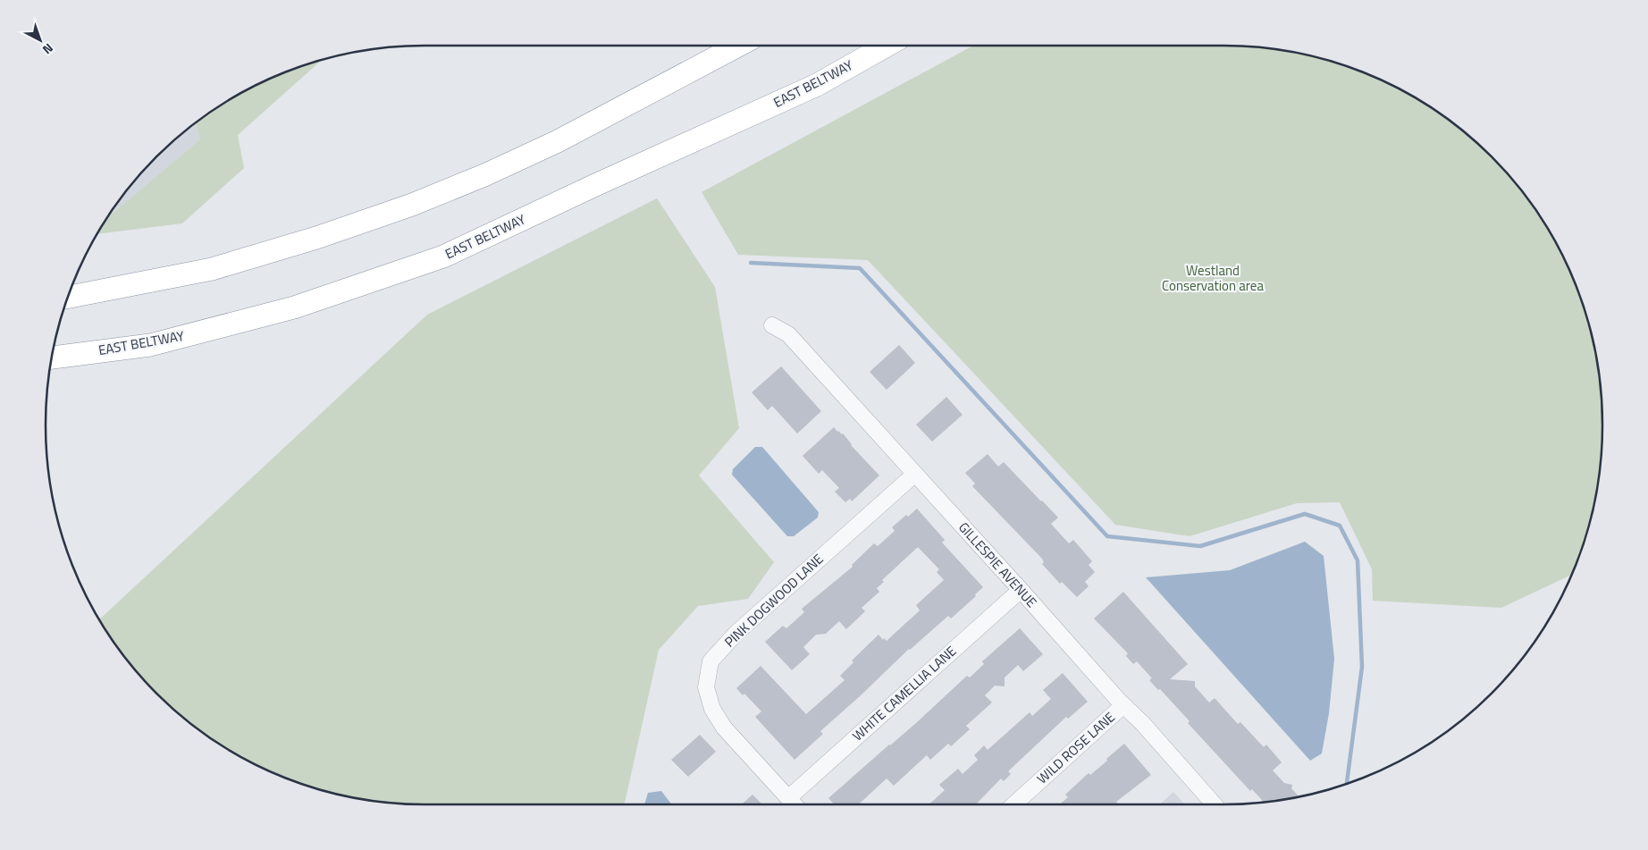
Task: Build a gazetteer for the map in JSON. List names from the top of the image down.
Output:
{
  "streets": {
    "highway": ["EAST BELTWAY"],
    "street": [
      "GILLESPIE AVENUE",
      "PINK DOGWOOD LANE",
      "WHITE CAMELLIA LANE",
      "WILD ROSE LANE"
    ]
  },
  "crossings": [
    ["GILLESPIE AVENUE", "PINK DOGWOOD LANE"],
    ["GILLESPIE AVENUE", "WHITE CAMELLIA LANE"],
    ["GILLESPIE AVENUE", "WILD ROSE LANE"],
    ["PINK DOGWOOD LANE", "WHITE CAMELLIA LANE"]
  ],
  "parks": ["Westland Conservation area"],
  "north": "bottom right"
}
